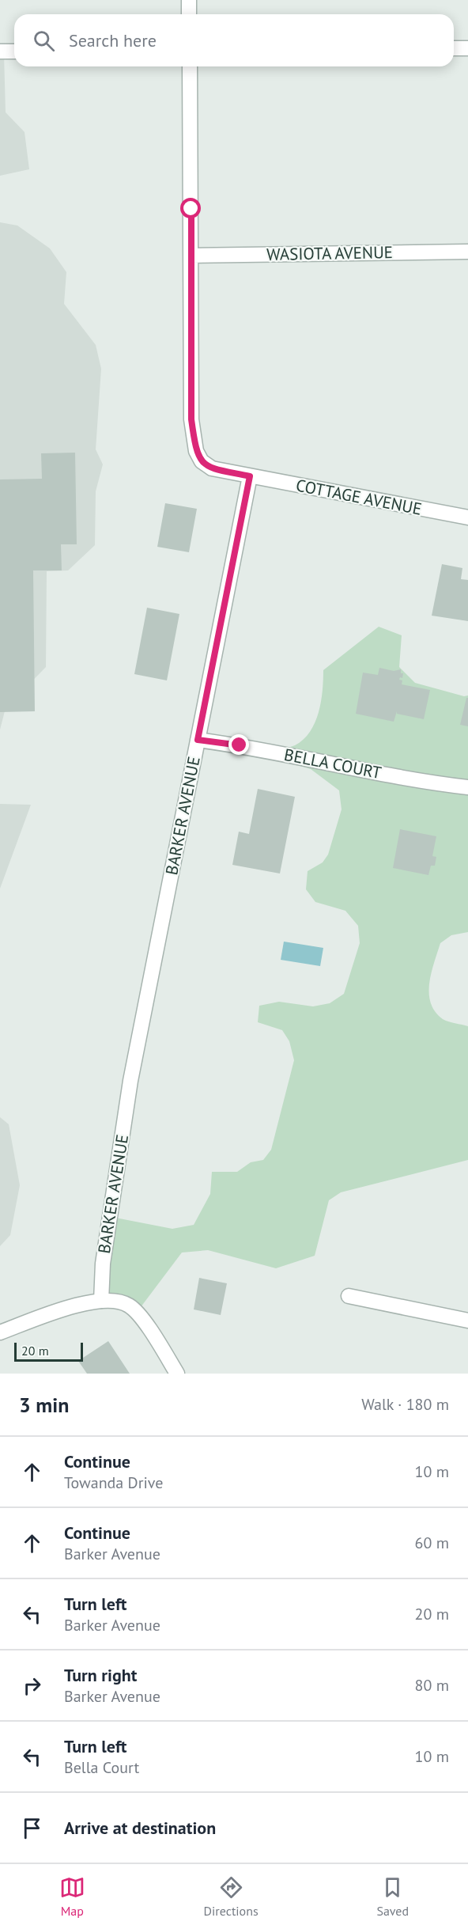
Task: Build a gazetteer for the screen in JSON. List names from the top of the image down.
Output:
{
  "streets": {
    "street": [
      "WASIOTA AVENUE",
      "COTTAGE AVENUE",
      "BELLA COURT",
      "BARKER AVENUE"
    ]
  },
  "crossings": [
    ["COTTAGE AVENUE", "BARKER AVENUE"],
    ["BELLA COURT", "BARKER AVENUE"]
  ],
  "scale_bar": "20 m",
  "page": {
    "search": "Search here",
    "scale": "20 m",
    "heading": ["3 min", "Walk · 180 m"],
    "list": [
      ["Continue", "Towanda Drive", "10 m"],
      ["Continue", "Barker Avenue", "60 m"],
      ["Turn left", "Barker Avenue", "20 m"],
      ["Turn right", "Barker Avenue", "80 m"],
      ["Turn left", "Bella Court", "10 m"],
      "Arrive at destination"
    ],
    "nav": ["Map", "Directions", "Saved"]
  }
}
